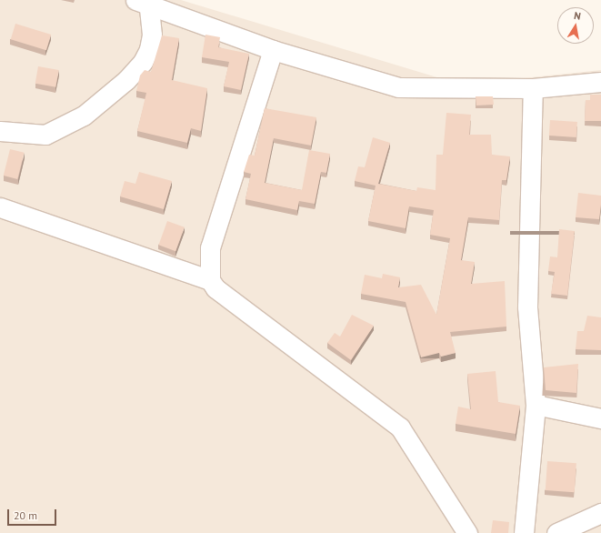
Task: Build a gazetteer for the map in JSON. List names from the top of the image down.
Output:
{
  "scale_bar": "20 m",
  "north": "top"
}
